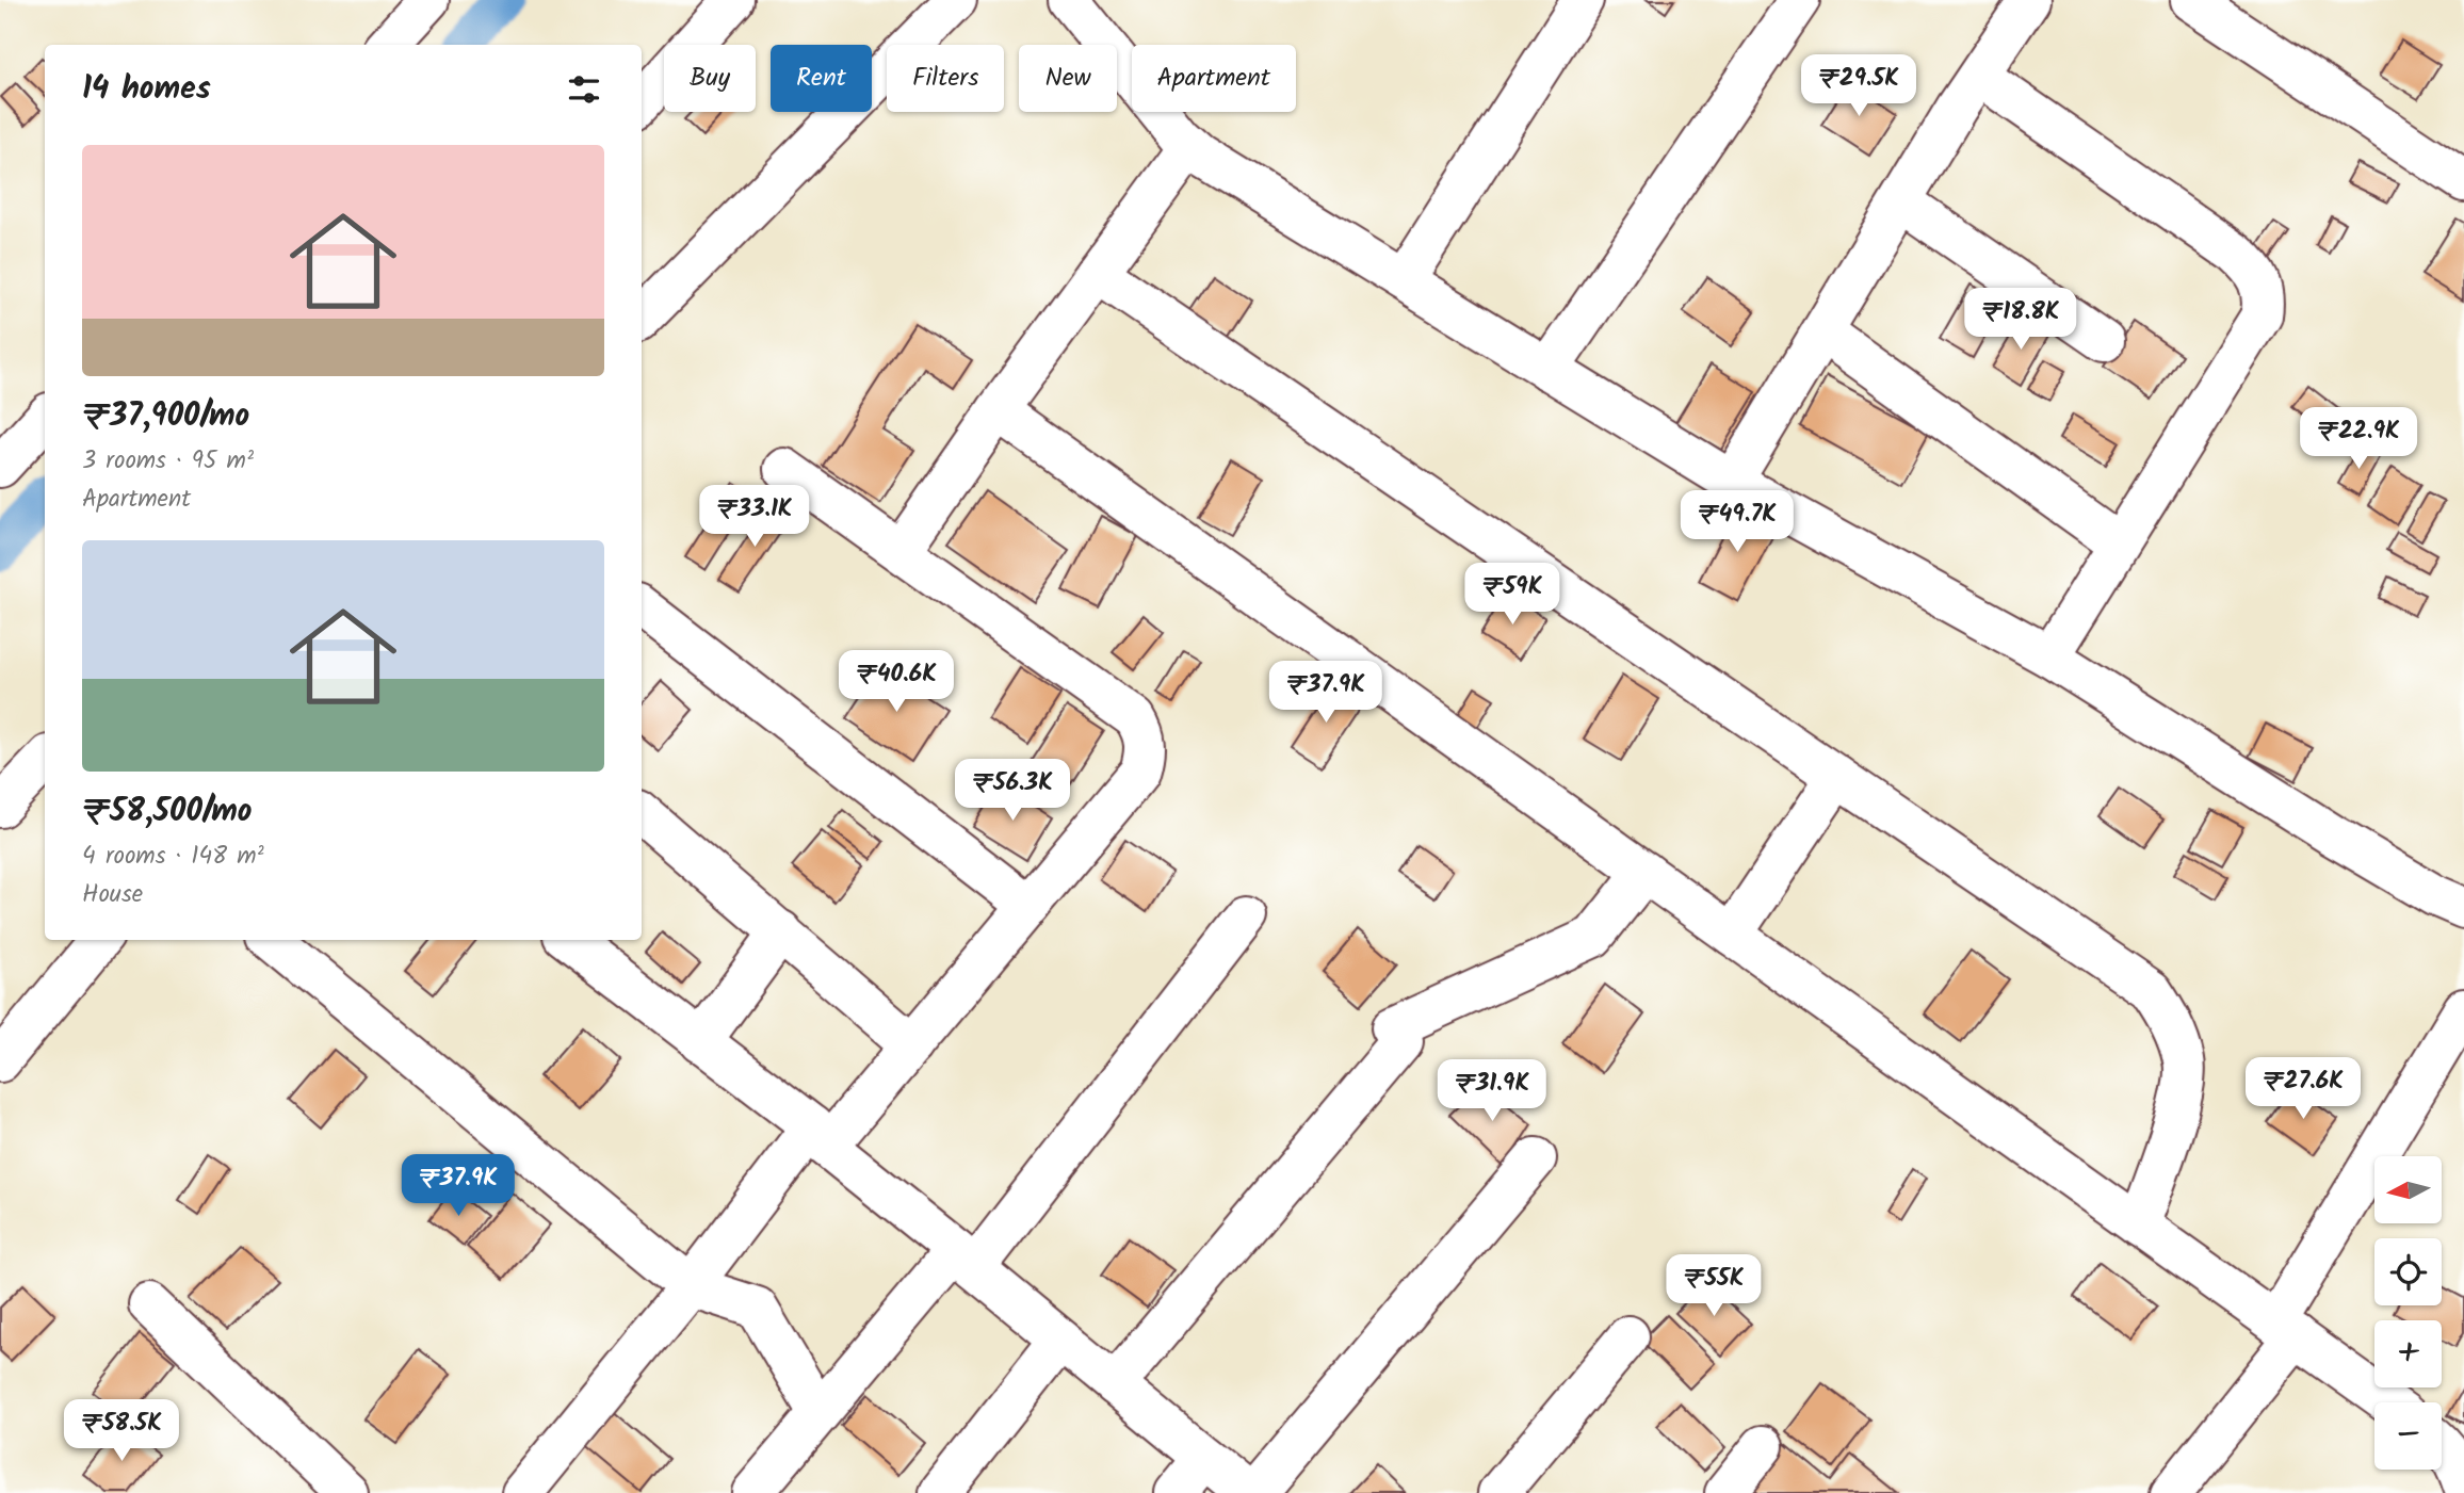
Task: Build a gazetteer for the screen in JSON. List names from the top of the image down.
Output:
{
  "north": "left",
  "page": {
    "chip": [
      "Buy",
      "Rent",
      "Filters",
      "New",
      "Apartment"
    ],
    "heading": "14 homes",
    "price": [
      "₹29.5K",
      "₹18.8K",
      "₹22.9K",
      "₹33.1K",
      "₹49.7K",
      "₹59K",
      "₹40.6K",
      "₹37.9K",
      "₹56.3K",
      "₹27.6K",
      "₹31.9K",
      "₹37.9K",
      "₹55K",
      "₹58.5K"
    ],
    "list": [
      {
        "name": "₹37,900/mo",
        "note": "3 rooms · 95 m² · Apartment"
      },
      {
        "name": "₹58,500/mo",
        "note": "4 rooms · 148 m² · House"
      }
    ],
    "map_buttons": ["+", "−"]
  }
}
